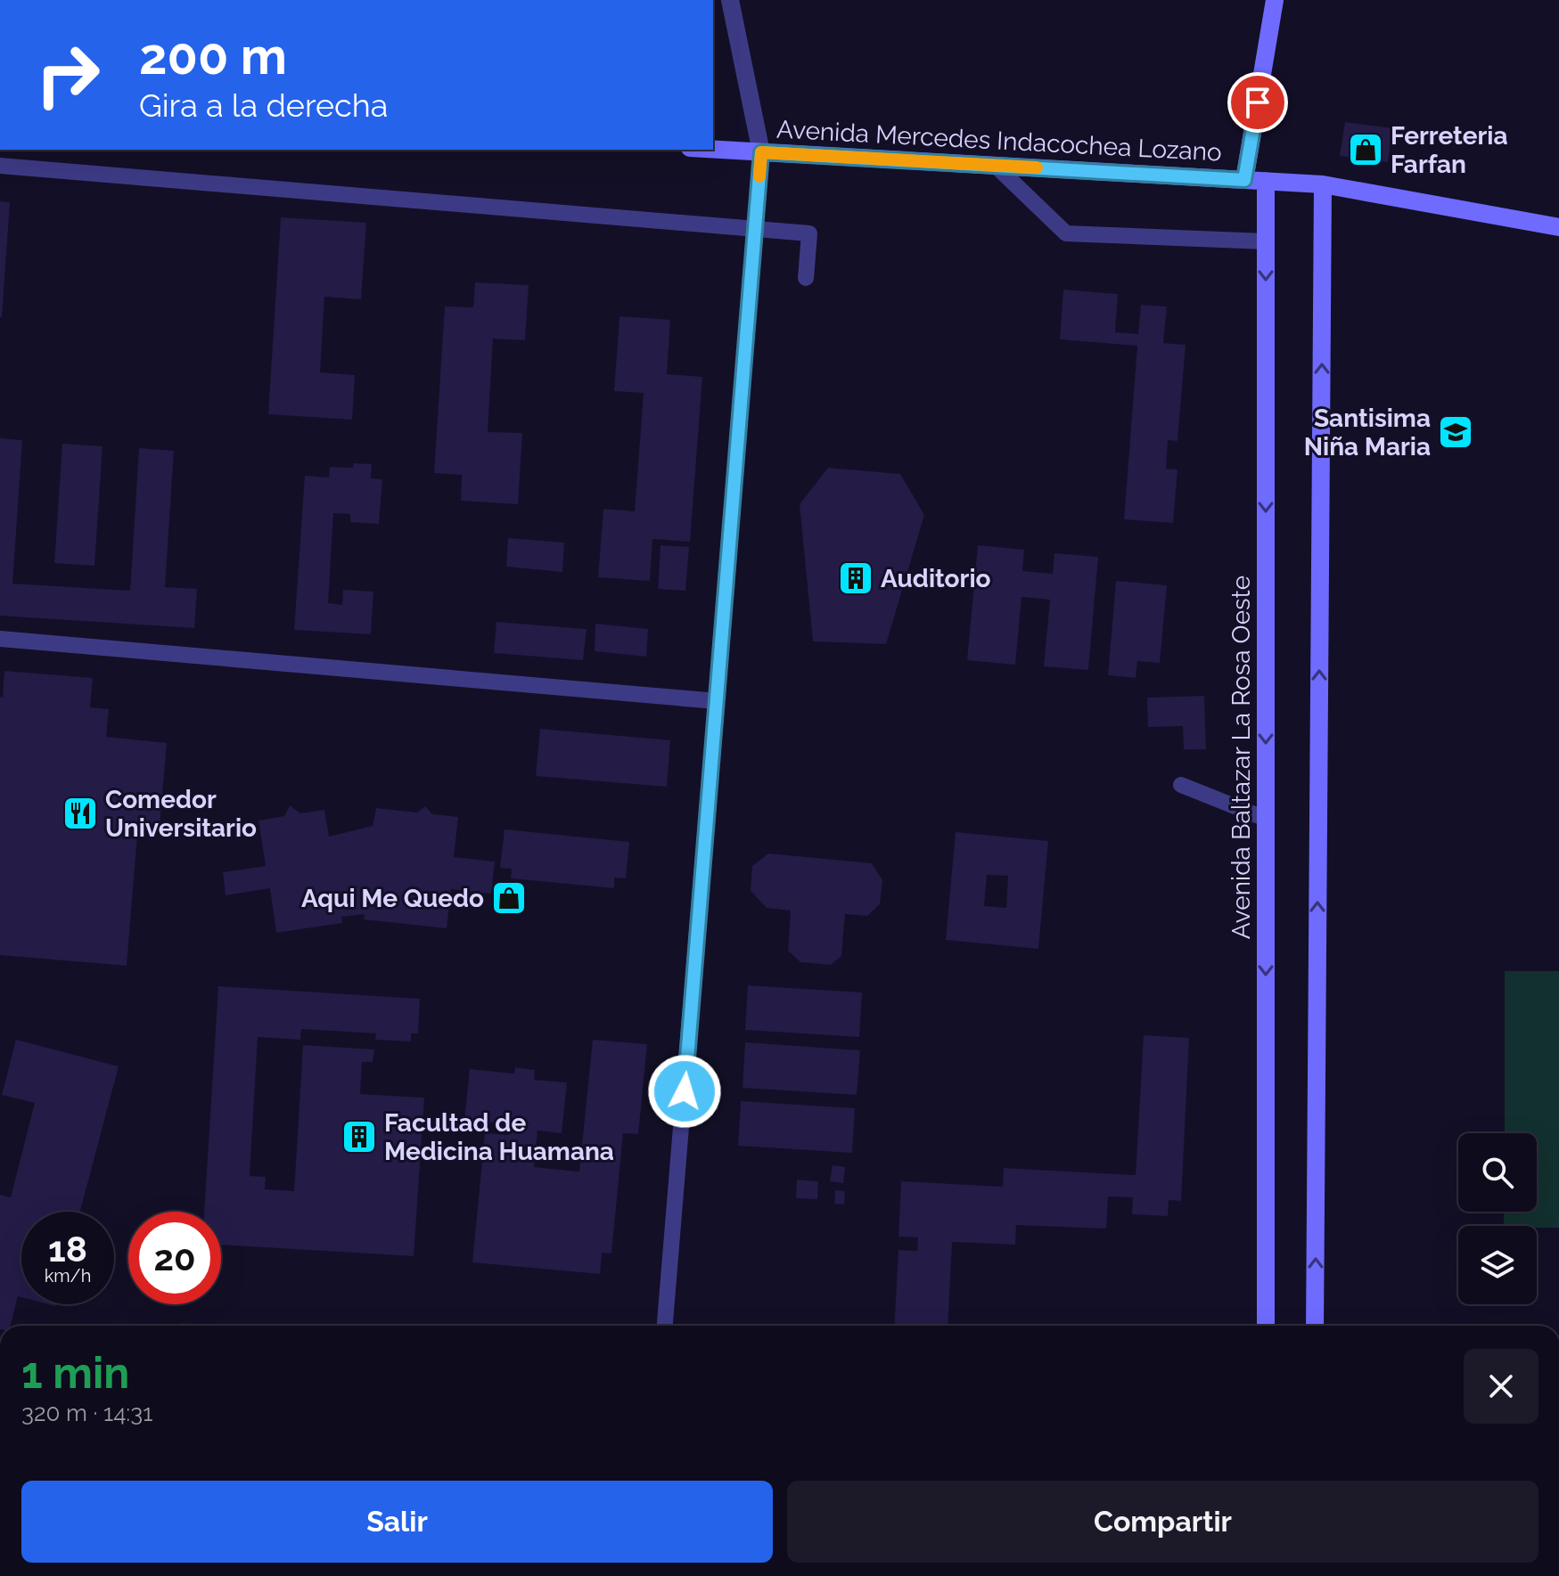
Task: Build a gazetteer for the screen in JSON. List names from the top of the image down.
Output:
{
  "streets": {
    "street": ["Avenida Mercedes Indacochea Lozano", "Avenida Baltazar La Rosa Oeste"]
  },
  "crossings": [
    ["Avenida Mercedes Indacochea Lozano", "Avenida Baltazar La Rosa Oeste"]
  ],
  "places": {
    "shop": ["Ferreteria Farfan", "Aqui Me Quedo"],
    "school or university": ["Santisima Niña Maria"],
    "building": ["Auditorio", "Facultad de Medicina Huamana"],
    "restaurant": ["Comedor Universitario"]
  },
  "page": {
    "turn": ["200 m", "Gira a la derecha"],
    "speed": "18 km/h",
    "limit": "20",
    "heading": ["1 min", "320 m · 14:31"],
    "buttons": ["Salir", "Compartir"]
  }
}
